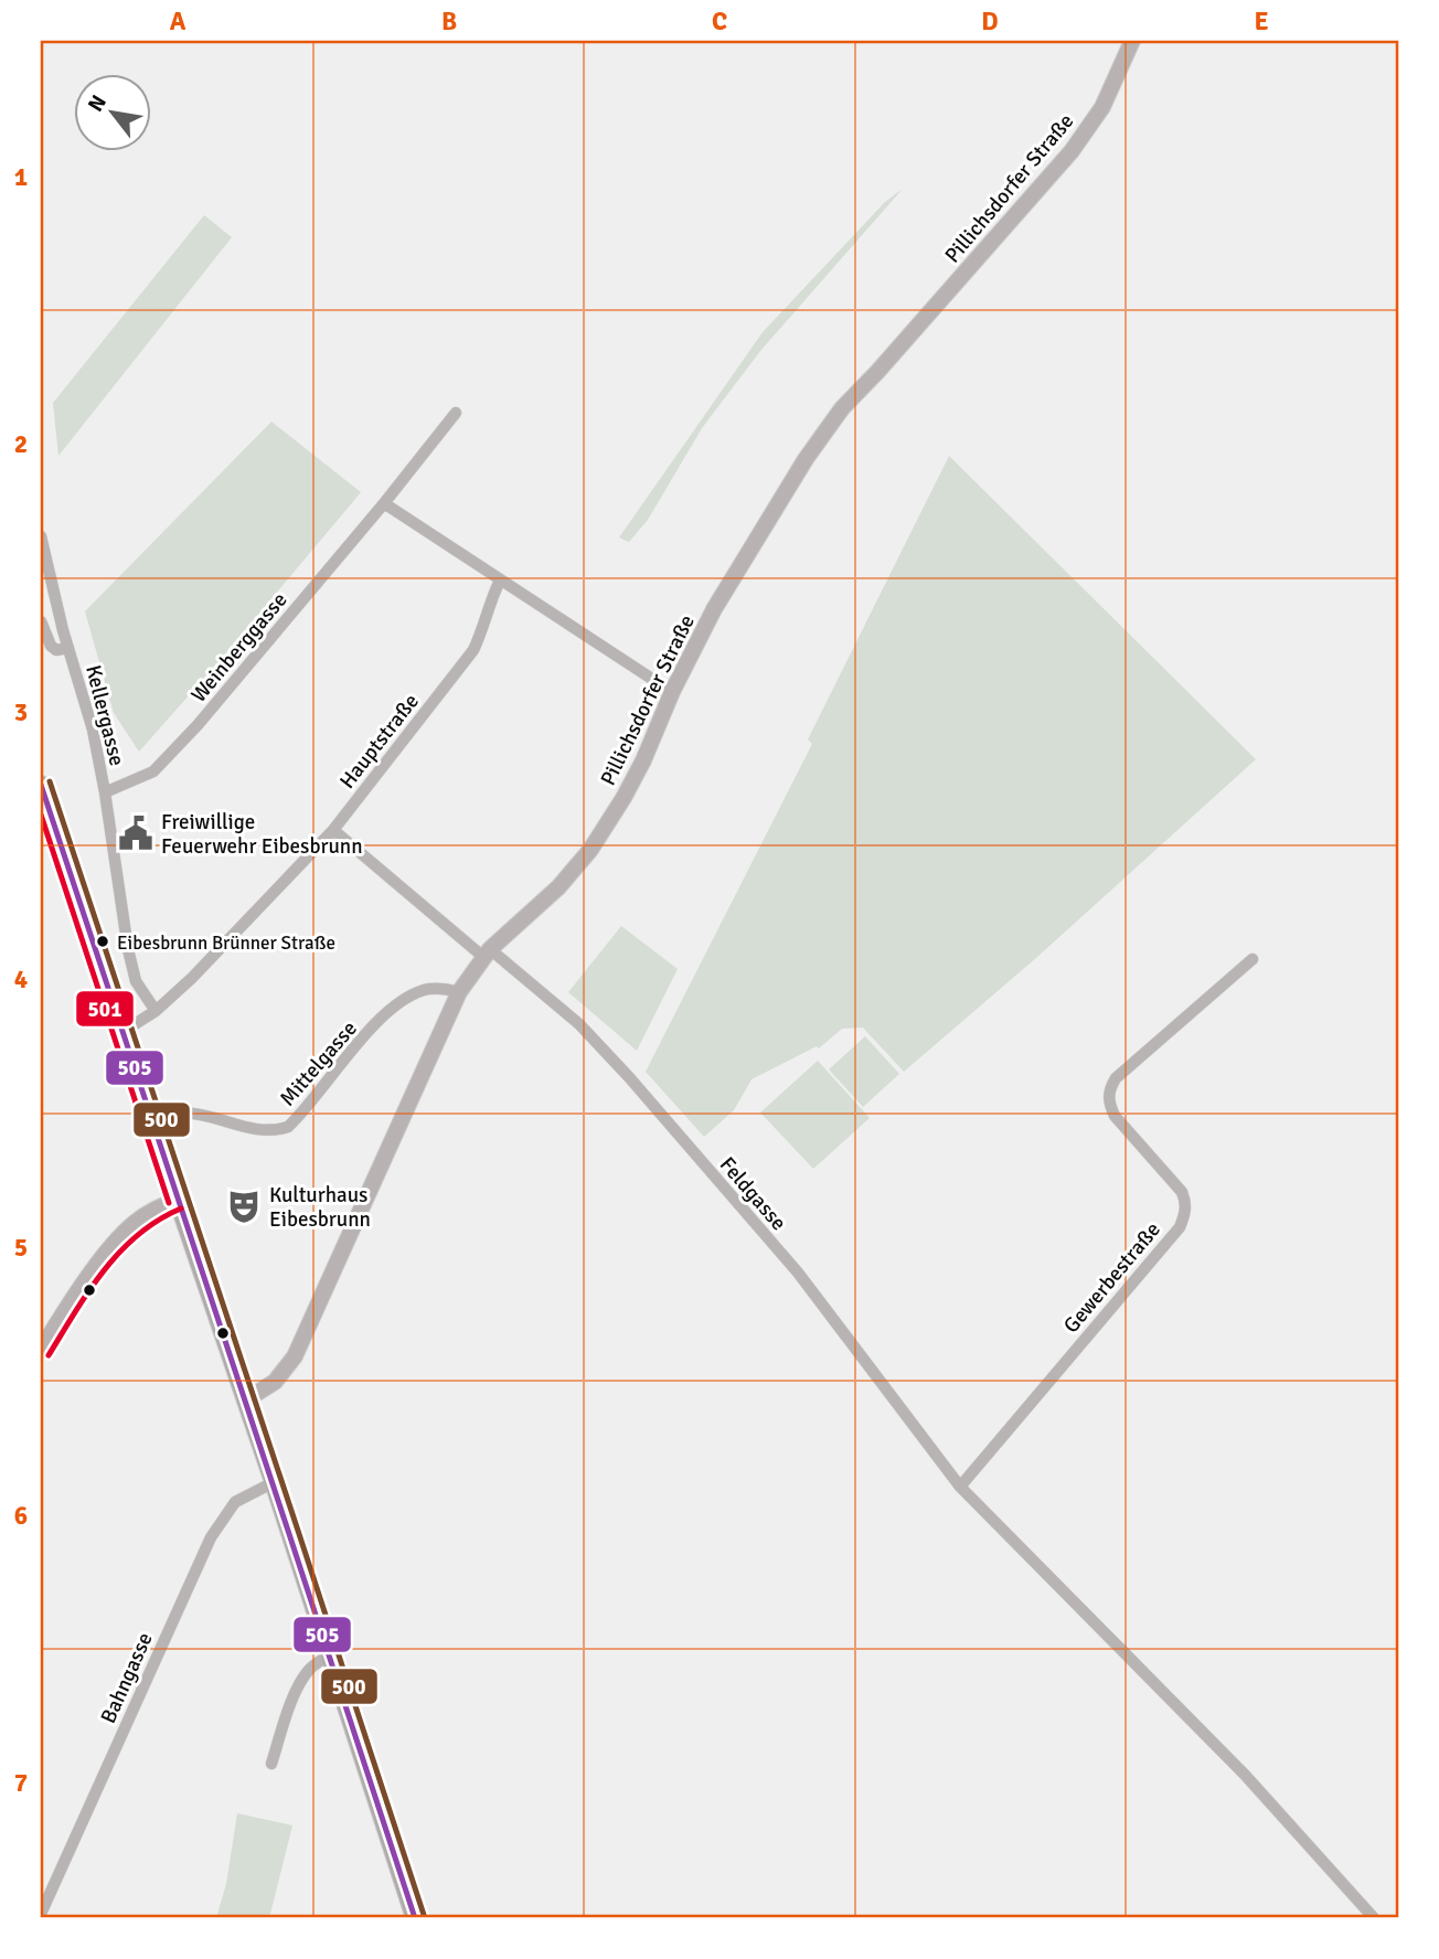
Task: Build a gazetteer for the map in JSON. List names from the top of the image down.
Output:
{
  "streets": {
    "main road": ["Pillichsdorfer Straße"],
    "street": [
      "Weinberggasse",
      "Kellergasse",
      "Hauptstraße",
      "Mittelgasse",
      "Feldgasse",
      "Gewerbestraße",
      "Bahngasse"
    ]
  },
  "crossings": [
    ["Pillichsdorfer Straße", "Mittelgasse"],
    ["Pillichsdorfer Straße", "Feldgasse"],
    ["Weinberggasse", "Kellergasse"],
    ["Kellergasse", "Hauptstraße"],
    ["Hauptstraße", "Feldgasse"],
    ["Feldgasse", "Gewerbestraße"]
  ],
  "places": {
    "public building": ["Freiwillige Feuerwehr Eibesbrunn"],
    "other": ["Eibesbrunn Brünner Straße"],
    "theatre": ["Kulturhaus Eibesbrunn"]
  },
  "lines": ["transit line 500", "transit line 505", "transit line 501"],
  "north": "top left",
  "grid": {
    "columns": [
      "A",
      "B",
      "C",
      "D",
      "E"
    ],
    "rows": [
      "1",
      "2",
      "3",
      "4",
      "5",
      "6",
      "7"
    ]
  }
}
